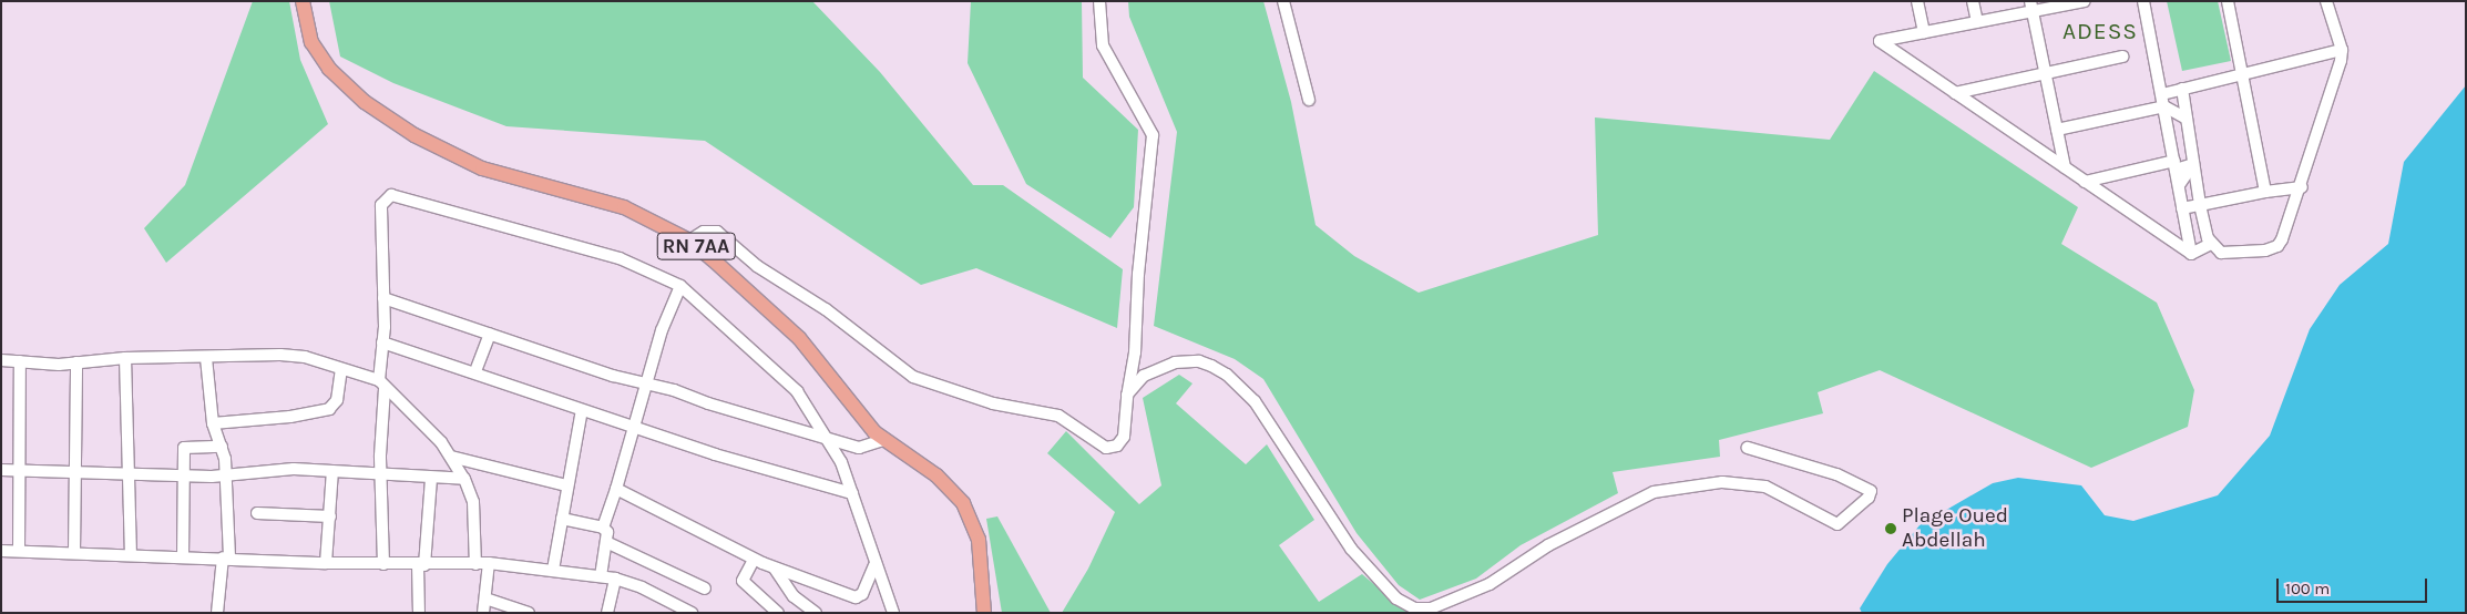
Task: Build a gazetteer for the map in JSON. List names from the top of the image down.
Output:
{
  "streets": {
    "main road": ["RN 7AA"]
  },
  "districts": ["ADESS"],
  "places": ["Plage Oued Abdellah"],
  "scale_bar": "100 m"
}
